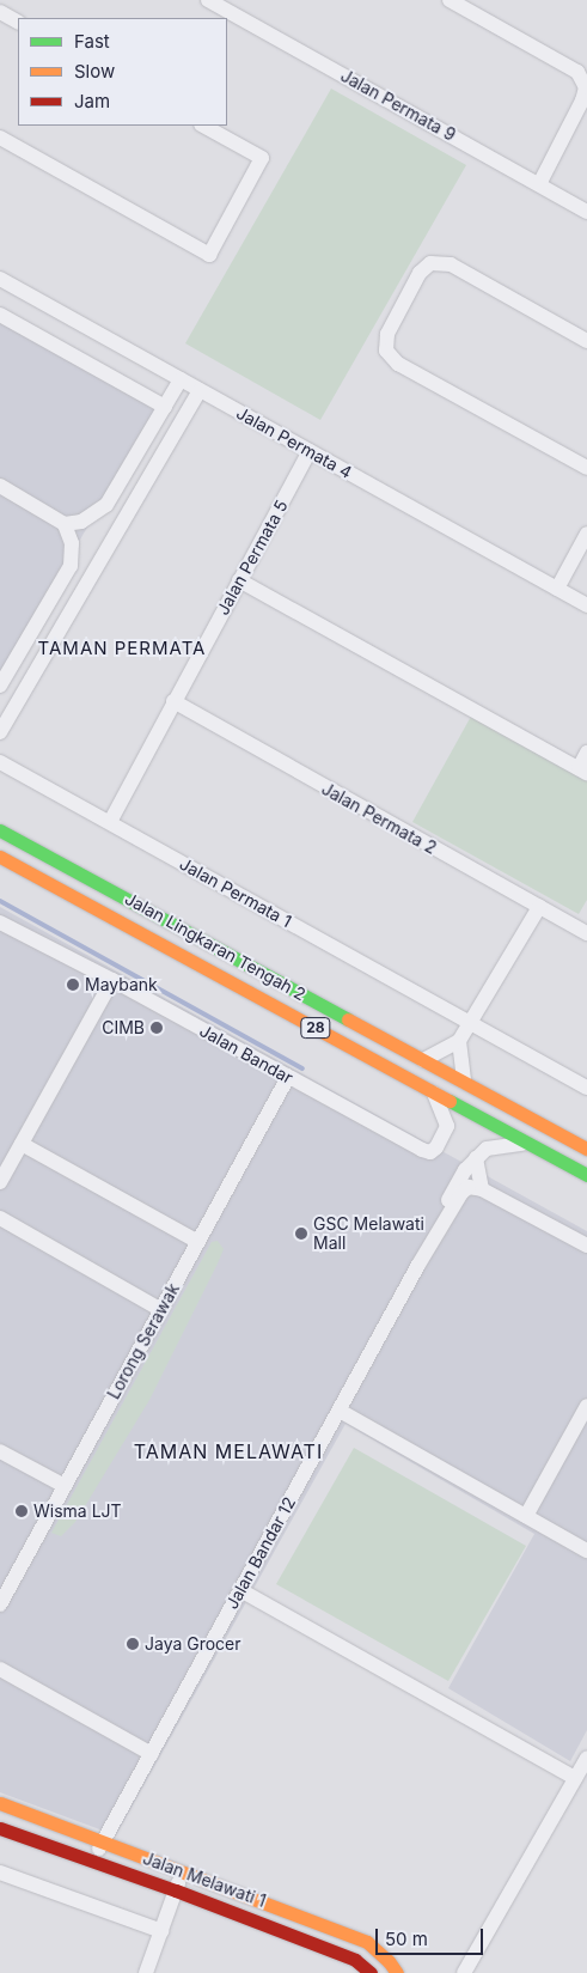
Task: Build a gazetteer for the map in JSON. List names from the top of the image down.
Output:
{
  "streets": {
    "main road": ["Jalan Lingkaran Tengah 2", "28", "Jalan Melawati 1"],
    "street": [
      "Jalan Permata 9",
      "Jalan Permata 4",
      "Jalan Permata 5",
      "Jalan Permata 2",
      "Jalan Permata 1",
      "Jalan Bandar",
      "Lorong Serawak",
      "Jalan Bandar 12"
    ]
  },
  "crossings": [
    ["Jalan Permata 4", "Jalan Permata 5"],
    ["Jalan Permata 5", "Jalan Permata 2"],
    ["Jalan Permata 5", "Jalan Permata 1"],
    ["Jalan Lingkaran Tengah 2", "Jalan Bandar"],
    ["Jalan Bandar", "Lorong Serawak"],
    ["Jalan Bandar 12", "Jalan Melawati 1"]
  ],
  "districts": ["TAMAN PERMATA", "TAMAN MELAWATI"],
  "places": [
    "Maybank",
    "CIMB",
    "GSC Melawati Mall",
    "Wisma LJT",
    "Jaya Grocer"
  ],
  "legend": ["Fast", "Slow", "Jam"],
  "scale_bar": "50 m"
}
